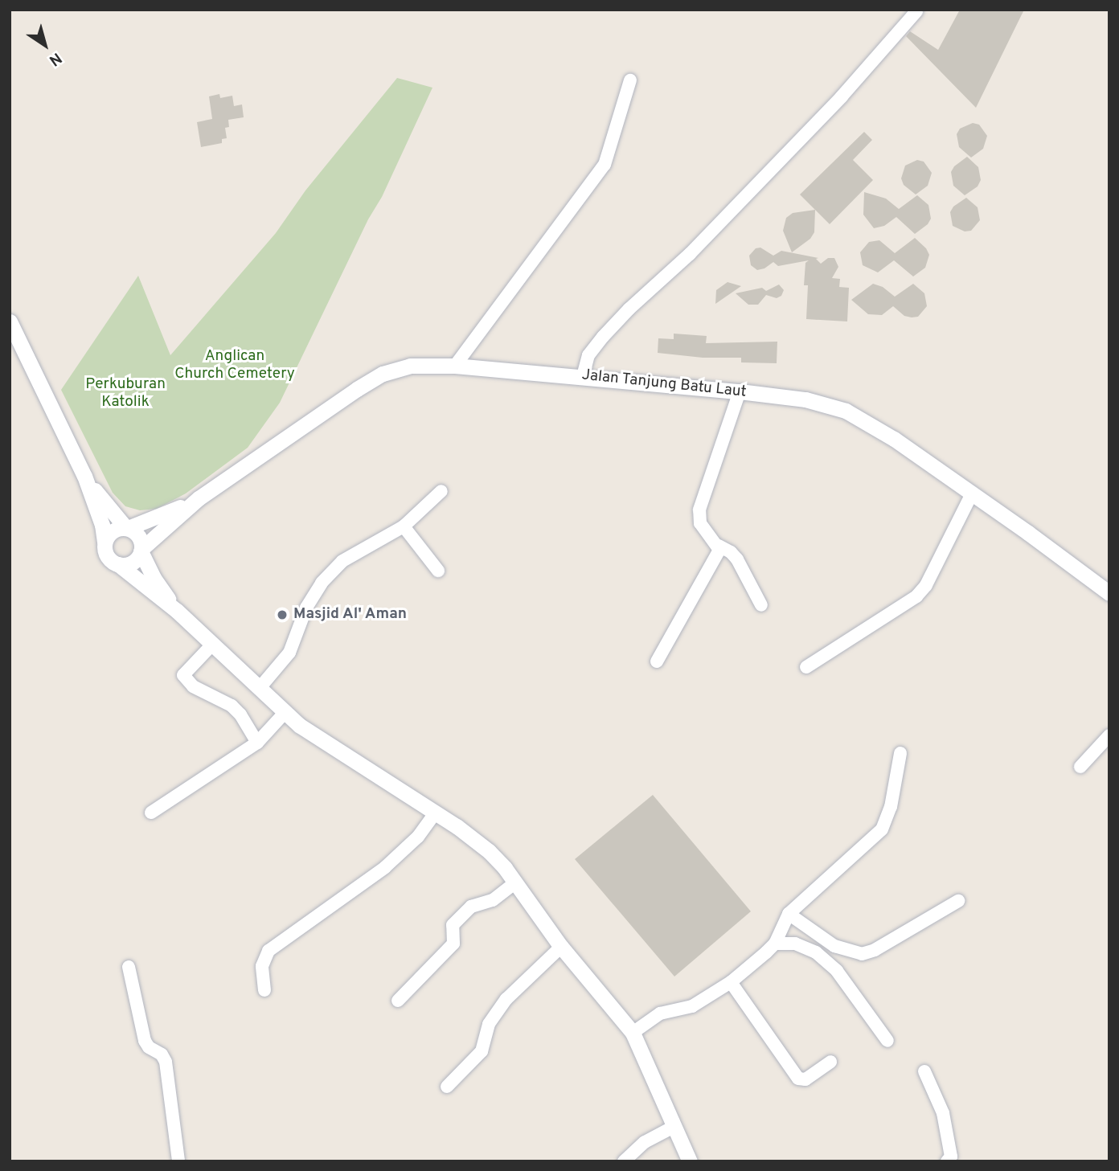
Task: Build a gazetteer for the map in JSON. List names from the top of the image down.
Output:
{
  "streets": {
    "street": ["Jalan Tanjung Batu Laut"]
  },
  "parks": ["Anglican Church Cemetery", "Perkuburan Katolik"],
  "places": ["Masjid Al' Aman"],
  "north": "bottom right"
}
